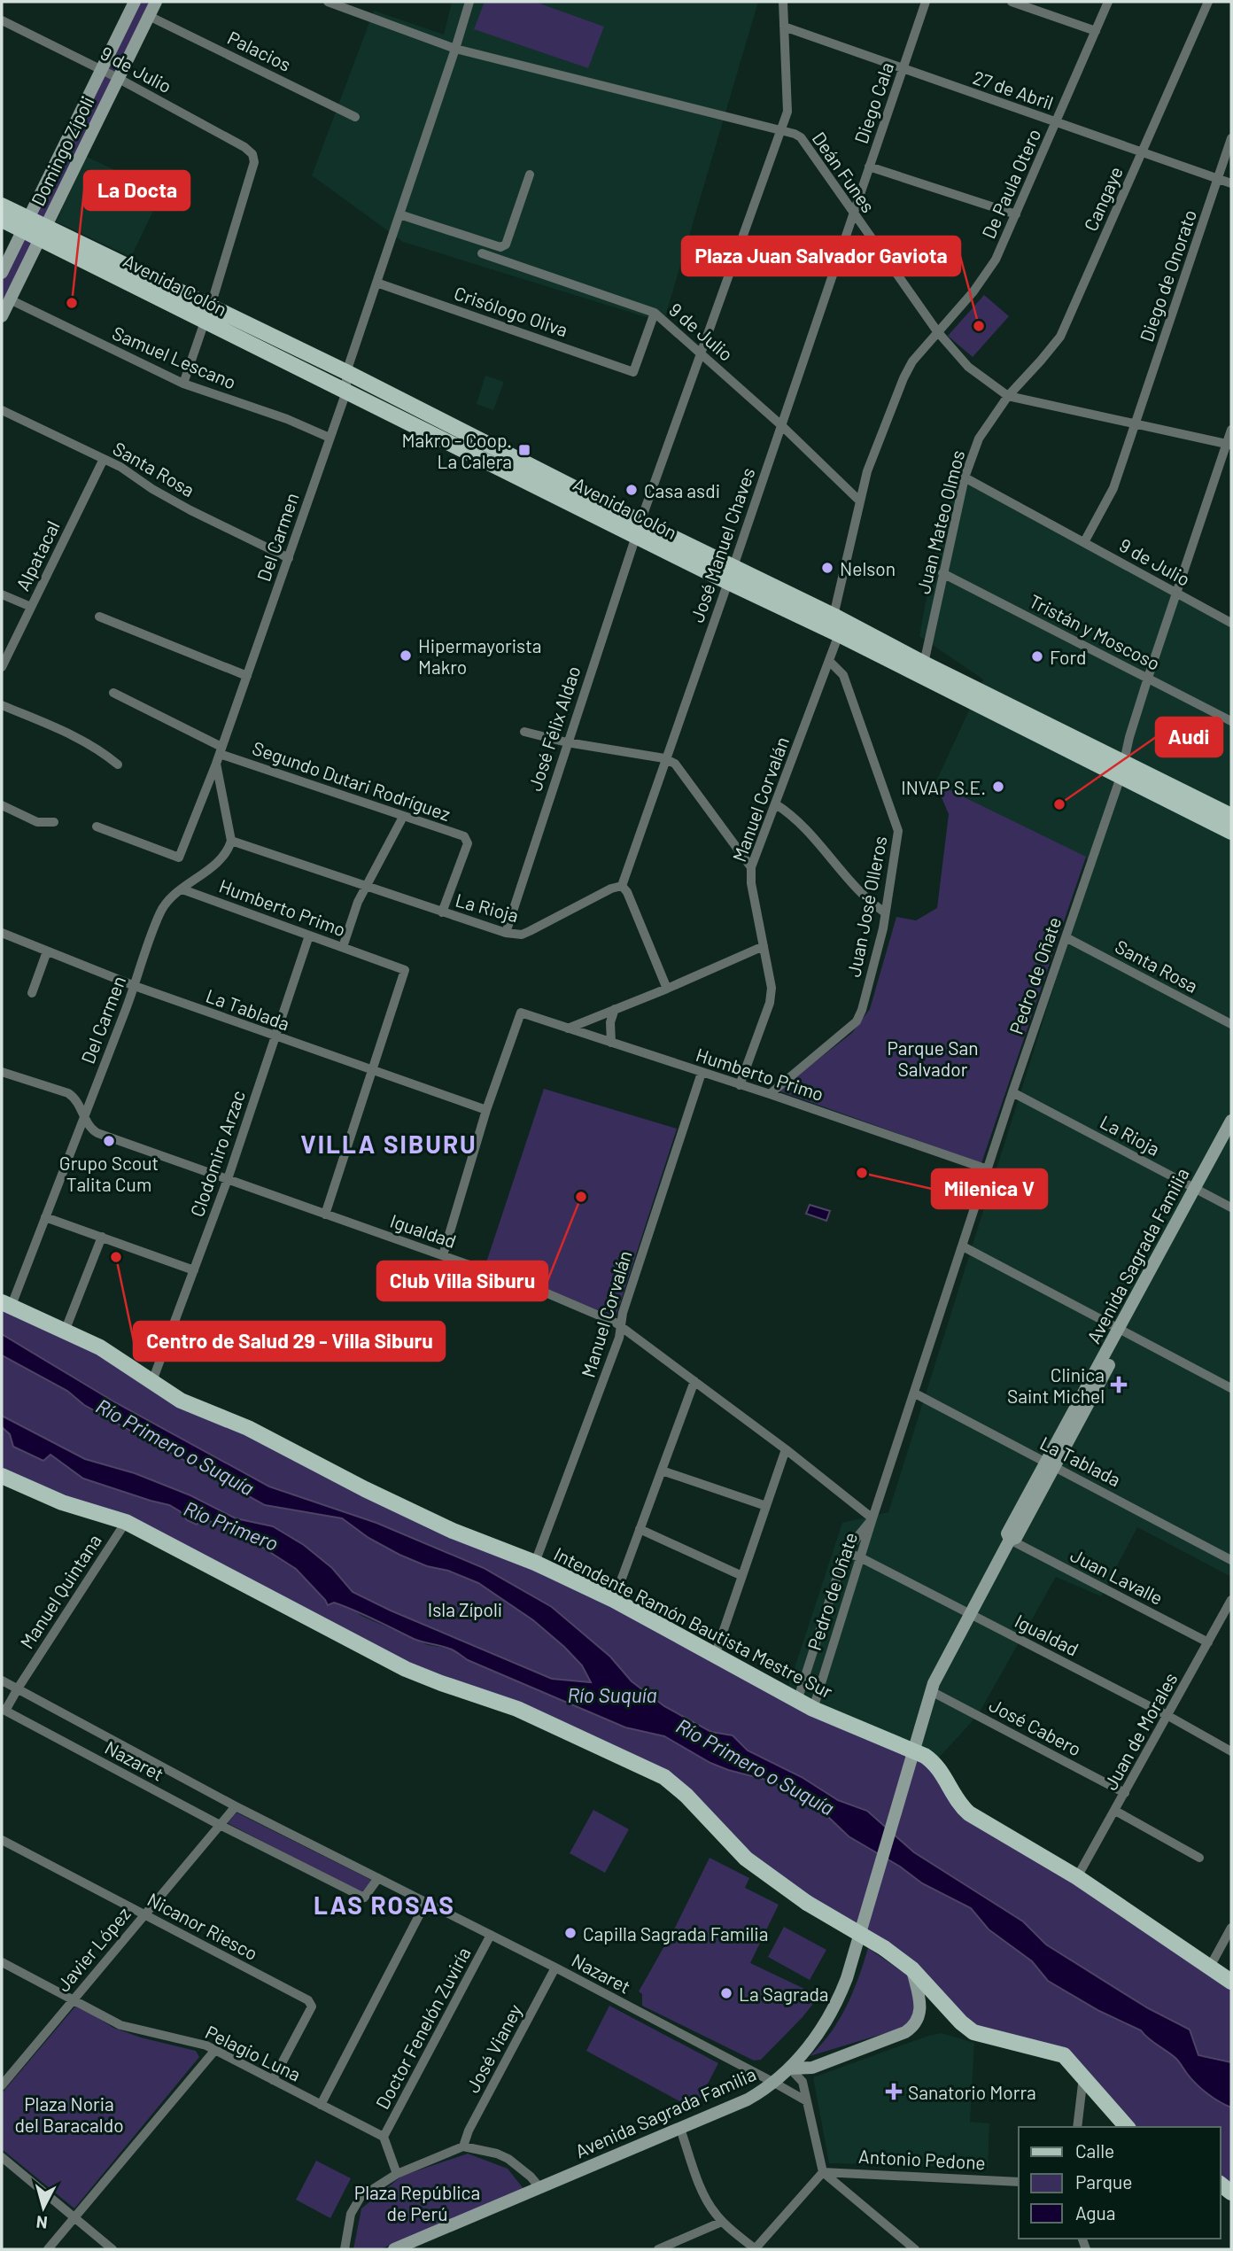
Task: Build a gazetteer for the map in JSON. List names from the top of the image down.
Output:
{
  "streets": {
    "main road": [
      "Domingo Zípoli",
      "Avenida Colón",
      "Avenida Sagrada Familia",
      "Intendente Ramón Bautista Mestre Sur"
    ],
    "street": [
      "Palacios",
      "9 de Julio",
      "27 de Abril",
      "Diego Cala",
      "Deán Funes",
      "De Paula Otero",
      "Cangaye",
      "Diego de Onorato",
      "Crisólogo Oliva",
      "Samuel Lescano",
      "Santa Rosa",
      "Juan Mateo Olmos",
      "Del Carmen",
      "José Manuel Chaves",
      "Alpatacal",
      "Tristán y Moscoso",
      "José Félix Aldao",
      "Segundo Dutari Rodríguez",
      "Manuel Corvalán",
      "Juan José Olleros",
      "Humberto Primo",
      "La Rioja",
      "Pedro de Oñate",
      "La Tablada",
      "Clodomiro Arzac",
      "Igualdad",
      "Juan Lavalle",
      "Manuel Quintana",
      "José Cabero",
      "Juan de Morales",
      "Nazaret",
      "Nicanor Riesco",
      "Javier López",
      "Doctor Fenelón Zuviría",
      "José Vianey",
      "Pelagio Luna",
      "Antonio Pedone"
    ]
  },
  "crossings": [
    ["Palacios", "Domingo Zípoli"],
    ["9 de Julio", "Domingo Zípoli"],
    ["9 de Julio", "Diego de Onorato"],
    ["9 de Julio", "Avenida Colón"],
    ["9 de Julio", "Crisólogo Oliva"],
    ["9 de Julio", "Juan Mateo Olmos"],
    ["9 de Julio", "José Manuel Chaves"],
    ["9 de Julio", "José Félix Aldao"],
    ["9 de Julio", "Pedro de Oñate"],
    ["27 de Abril", "Diego Cala"],
    ["27 de Abril", "De Paula Otero"],
    ["27 de Abril", "Cangaye"],
    ["27 de Abril", "Diego de Onorato"],
    ["27 de Abril", "José Félix Aldao"],
    ["Diego Cala", "Deán Funes"],
    ["Diego Cala", "José Manuel Chaves"],
    ["Domingo Zípoli", "Avenida Colón"],
    ["Domingo Zípoli", "Samuel Lescano"],
    ["Deán Funes", "De Paula Otero"],
    ["Deán Funes", "Cangaye"],
    ["Deán Funes", "Diego de Onorato"],
    ["Deán Funes", "Juan Mateo Olmos"],
    ["Deán Funes", "José Manuel Chaves"],
    ["Deán Funes", "José Félix Aldao"],
    ["Deán Funes", "Pedro de Oñate"],
    ["Cangaye", "Juan Mateo Olmos"],
    ["Avenida Colón", "Juan Mateo Olmos"],
    ["Avenida Colón", "Del Carmen"],
    ["Avenida Colón", "José Manuel Chaves"],
    ["Avenida Colón", "José Félix Aldao"],
    ["Avenida Colón", "Manuel Corvalán"],
    ["Avenida Colón", "Pedro de Oñate"],
    ["Samuel Lescano", "Del Carmen"],
    ["Santa Rosa", "Del Carmen"],
    ["Santa Rosa", "Alpatacal"],
    ["Santa Rosa", "Pedro de Oñate"],
    ["Juan Mateo Olmos", "Tristán y Moscoso"],
    ["Del Carmen", "Segundo Dutari Rodríguez"],
    ["Del Carmen", "Humberto Primo"],
    ["Del Carmen", "La Rioja"],
    ["Del Carmen", "La Tablada"],
    ["Del Carmen", "Igualdad"],
    ["Del Carmen", "Intendente Ramón Bautista Mestre Sur"],
    ["José Manuel Chaves", "La Rioja"],
    ["Tristán y Moscoso", "Pedro de Oñate"],
    ["José Félix Aldao", "La Rioja"],
    ["Segundo Dutari Rodríguez", "La Rioja"],
    ["Manuel Corvalán", "Juan José Olleros"],
    ["Manuel Corvalán", "Humberto Primo"],
    ["Manuel Corvalán", "Igualdad"],
    ["Manuel Corvalán", "Intendente Ramón Bautista Mestre Sur"],
    ["Juan José Olleros", "Humberto Primo"],
    ["Humberto Primo", "Pedro de Oñate"],
    ["Humberto Primo", "La Tablada"],
    ["Humberto Primo", "Clodomiro Arzac"],
    ["La Rioja", "Pedro de Oñate"],
    ["La Rioja", "Avenida Sagrada Familia"],
    ["Pedro de Oñate", "La Tablada"],
    ["Pedro de Oñate", "Igualdad"],
    ["Pedro de Oñate", "Intendente Ramón Bautista Mestre Sur"],
    ["La Tablada", "Clodomiro Arzac"],
    ["La Tablada", "Avenida Sagrada Familia"],
    ["Clodomiro Arzac", "Igualdad"],
    ["Clodomiro Arzac", "Intendente Ramón Bautista Mestre Sur"],
    ["Igualdad", "Avenida Sagrada Familia"],
    ["Igualdad", "Juan de Morales"],
    ["Avenida Sagrada Familia", "Juan Lavalle"],
    ["Avenida Sagrada Familia", "Intendente Ramón Bautista Mestre Sur"],
    ["Avenida Sagrada Familia", "José Cabero"],
    ["Avenida Sagrada Familia", "Nazaret"],
    ["Juan Lavalle", "Juan de Morales"],
    ["Manuel Quintana", "Nazaret"],
    ["Intendente Ramón Bautista Mestre Sur", "Juan de Morales"],
    ["José Cabero", "Juan de Morales"],
    ["Nazaret", "Javier López"],
    ["Nazaret", "Doctor Fenelón Zuviría"],
    ["Nazaret", "José Vianey"],
    ["Nicanor Riesco", "Javier López"],
    ["Nicanor Riesco", "Pelagio Luna"],
    ["Javier López", "Pelagio Luna"],
    ["Doctor Fenelón Zuviría", "Pelagio Luna"]
  ],
  "districts": ["VILLA SIBURU", "LAS ROSAS"],
  "water": ["Río Primero o Suquía", "Río Primero", "Río Suquía"],
  "parks": [
    "Parque San Salvador",
    "Isla Zípoli",
    "Plaza Noria del Baracaldo",
    "Plaza República de Perú"
  ],
  "places": {
    "other": [
      "La Docta",
      "Plaza Juan Salvador Gaviota",
      "Casa asdi",
      "Nelson",
      "Hipermayorista Makro",
      "Ford",
      "INVAP S.E.",
      "Audi",
      "Grupo Scout Talita Cum",
      "Milenica V",
      "Club Villa Siburu",
      "Centro de Salud 29 - Villa Siburu",
      "Capilla Sagrada Familia",
      "La Sagrada"
    ],
    "transit": ["Makro - Coop. La Calera"],
    "health": ["Clinica Saint Michel", "Sanatorio Morra"]
  },
  "legend": ["Calle", "Parque", "Agua"],
  "north": "bottom"
}
